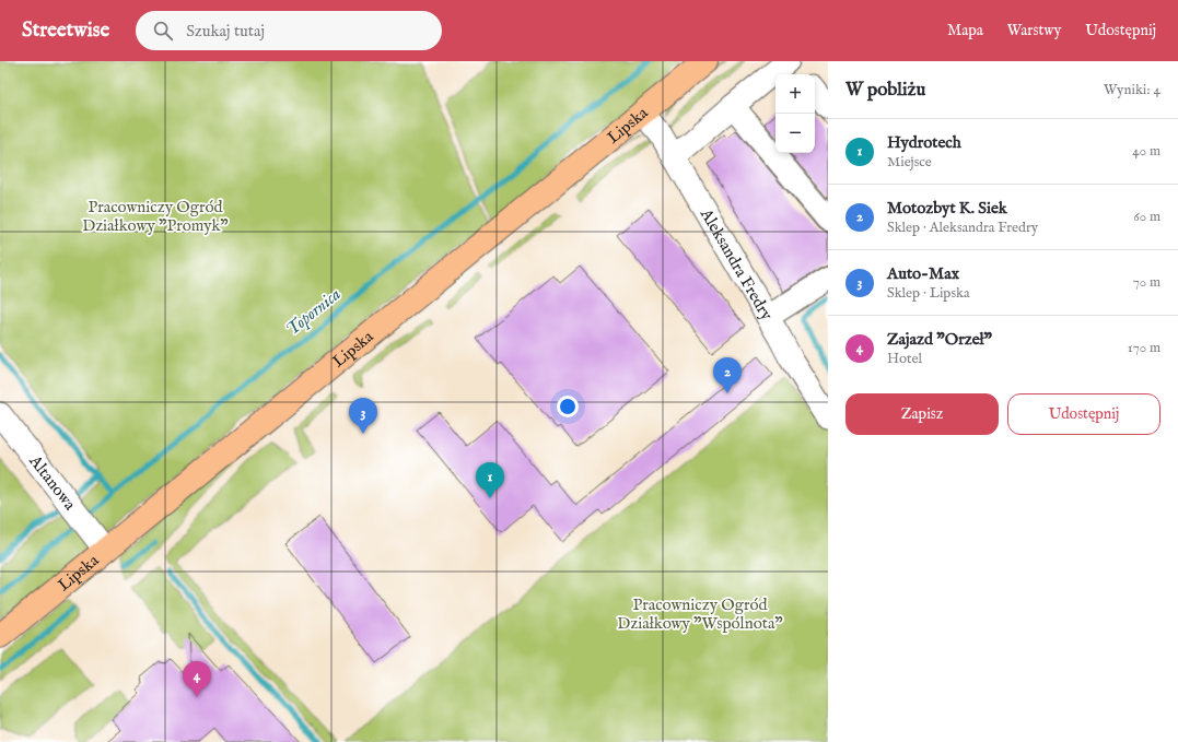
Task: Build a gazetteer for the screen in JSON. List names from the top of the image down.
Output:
{
  "streets": {
    "main road": ["Lipska"],
    "street": ["Aleksandra Fredry", "Altanowa"]
  },
  "crossings": [
    ["Lipska", "Aleksandra Fredry"],
    ["Lipska", "Altanowa"]
  ],
  "water": ["Topornica"],
  "parks": ["Pracowniczy Ogród Działkowy \"Promyk\"", "Pracowniczy Ogród Działkowy \"Wspólnota\""],
  "page": {
    "header": "Streetwise",
    "search": "Szukaj tutaj",
    "nav": ["Mapa", "Warstwy", "Udostępnij"],
    "heading": ["W pobliżu", "Wyniki: 4"],
    "map_buttons": ["+", "−"],
    "list": [
      {
        "mark": "1",
        "name": "Hydrotech",
        "note": "Miejsce",
        "value": "40 m"
      },
      {
        "mark": "2",
        "name": "Motozbyt K. Siek",
        "note": "Sklep · Aleksandra Fredry",
        "value": "60 m"
      },
      {
        "mark": "3",
        "name": "Auto-Max",
        "note": "Sklep · Lipska",
        "value": "70 m"
      },
      {
        "mark": "4",
        "name": "Zajazd \"Orzeł\"",
        "note": "Hotel",
        "value": "170 m"
      }
    ],
    "pins": [
      "2",
      "3",
      "1",
      "4"
    ],
    "buttons": ["Zapisz", "Udostępnij"]
  }
}
